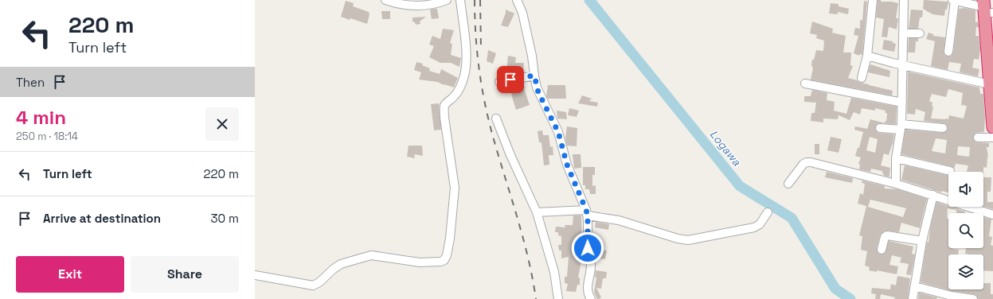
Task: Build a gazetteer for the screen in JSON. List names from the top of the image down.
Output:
{
  "water": ["Logawa"],
  "page": {
    "turn": ["220 m", "Turn left"],
    "then": "Then",
    "heading": ["4 min", "250 m · 18:14"],
    "list": [
      {
        "name": "Turn left",
        "value": "220 m"
      },
      {
        "name": "Arrive at destination",
        "value": "30 m"
      }
    ],
    "buttons": ["Exit", "Share"]
  }
}
